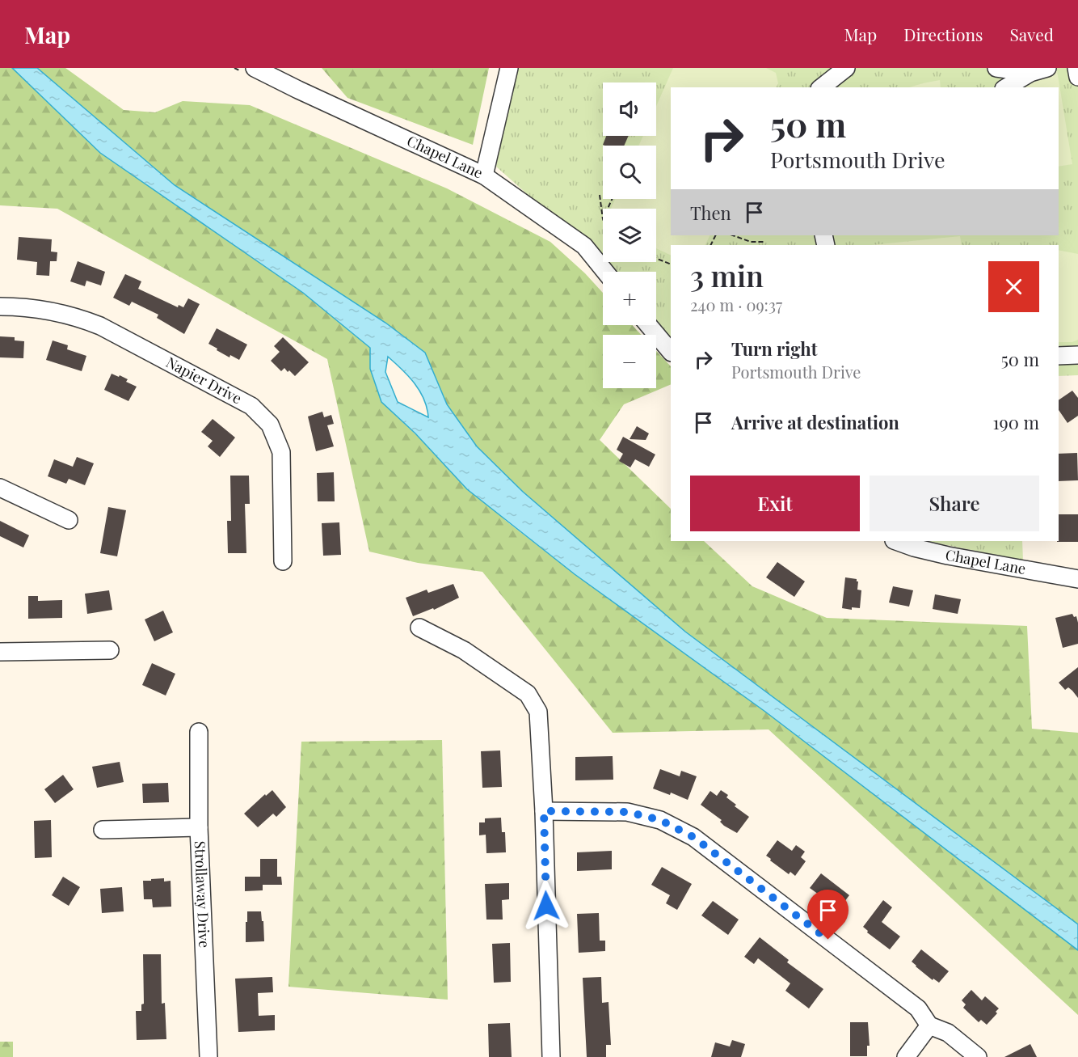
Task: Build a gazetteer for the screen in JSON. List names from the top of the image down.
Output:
{
  "streets": {
    "street": ["Chapel Lane", "Napier Drive", "Strollaway Drive"]
  },
  "page": {
    "header": "Map",
    "nav": ["Map", "Directions", "Saved"],
    "map_buttons": ["+", "−"],
    "turn": ["50 m", "Portsmouth Drive"],
    "then": "Then",
    "heading": ["3 min", "240 m · 09:37"],
    "list": [
      {
        "name": "Turn right",
        "note": "Portsmouth Drive",
        "value": "50 m"
      },
      {
        "name": "Arrive at destination",
        "value": "190 m"
      }
    ],
    "buttons": ["Exit", "Share"]
  }
}
